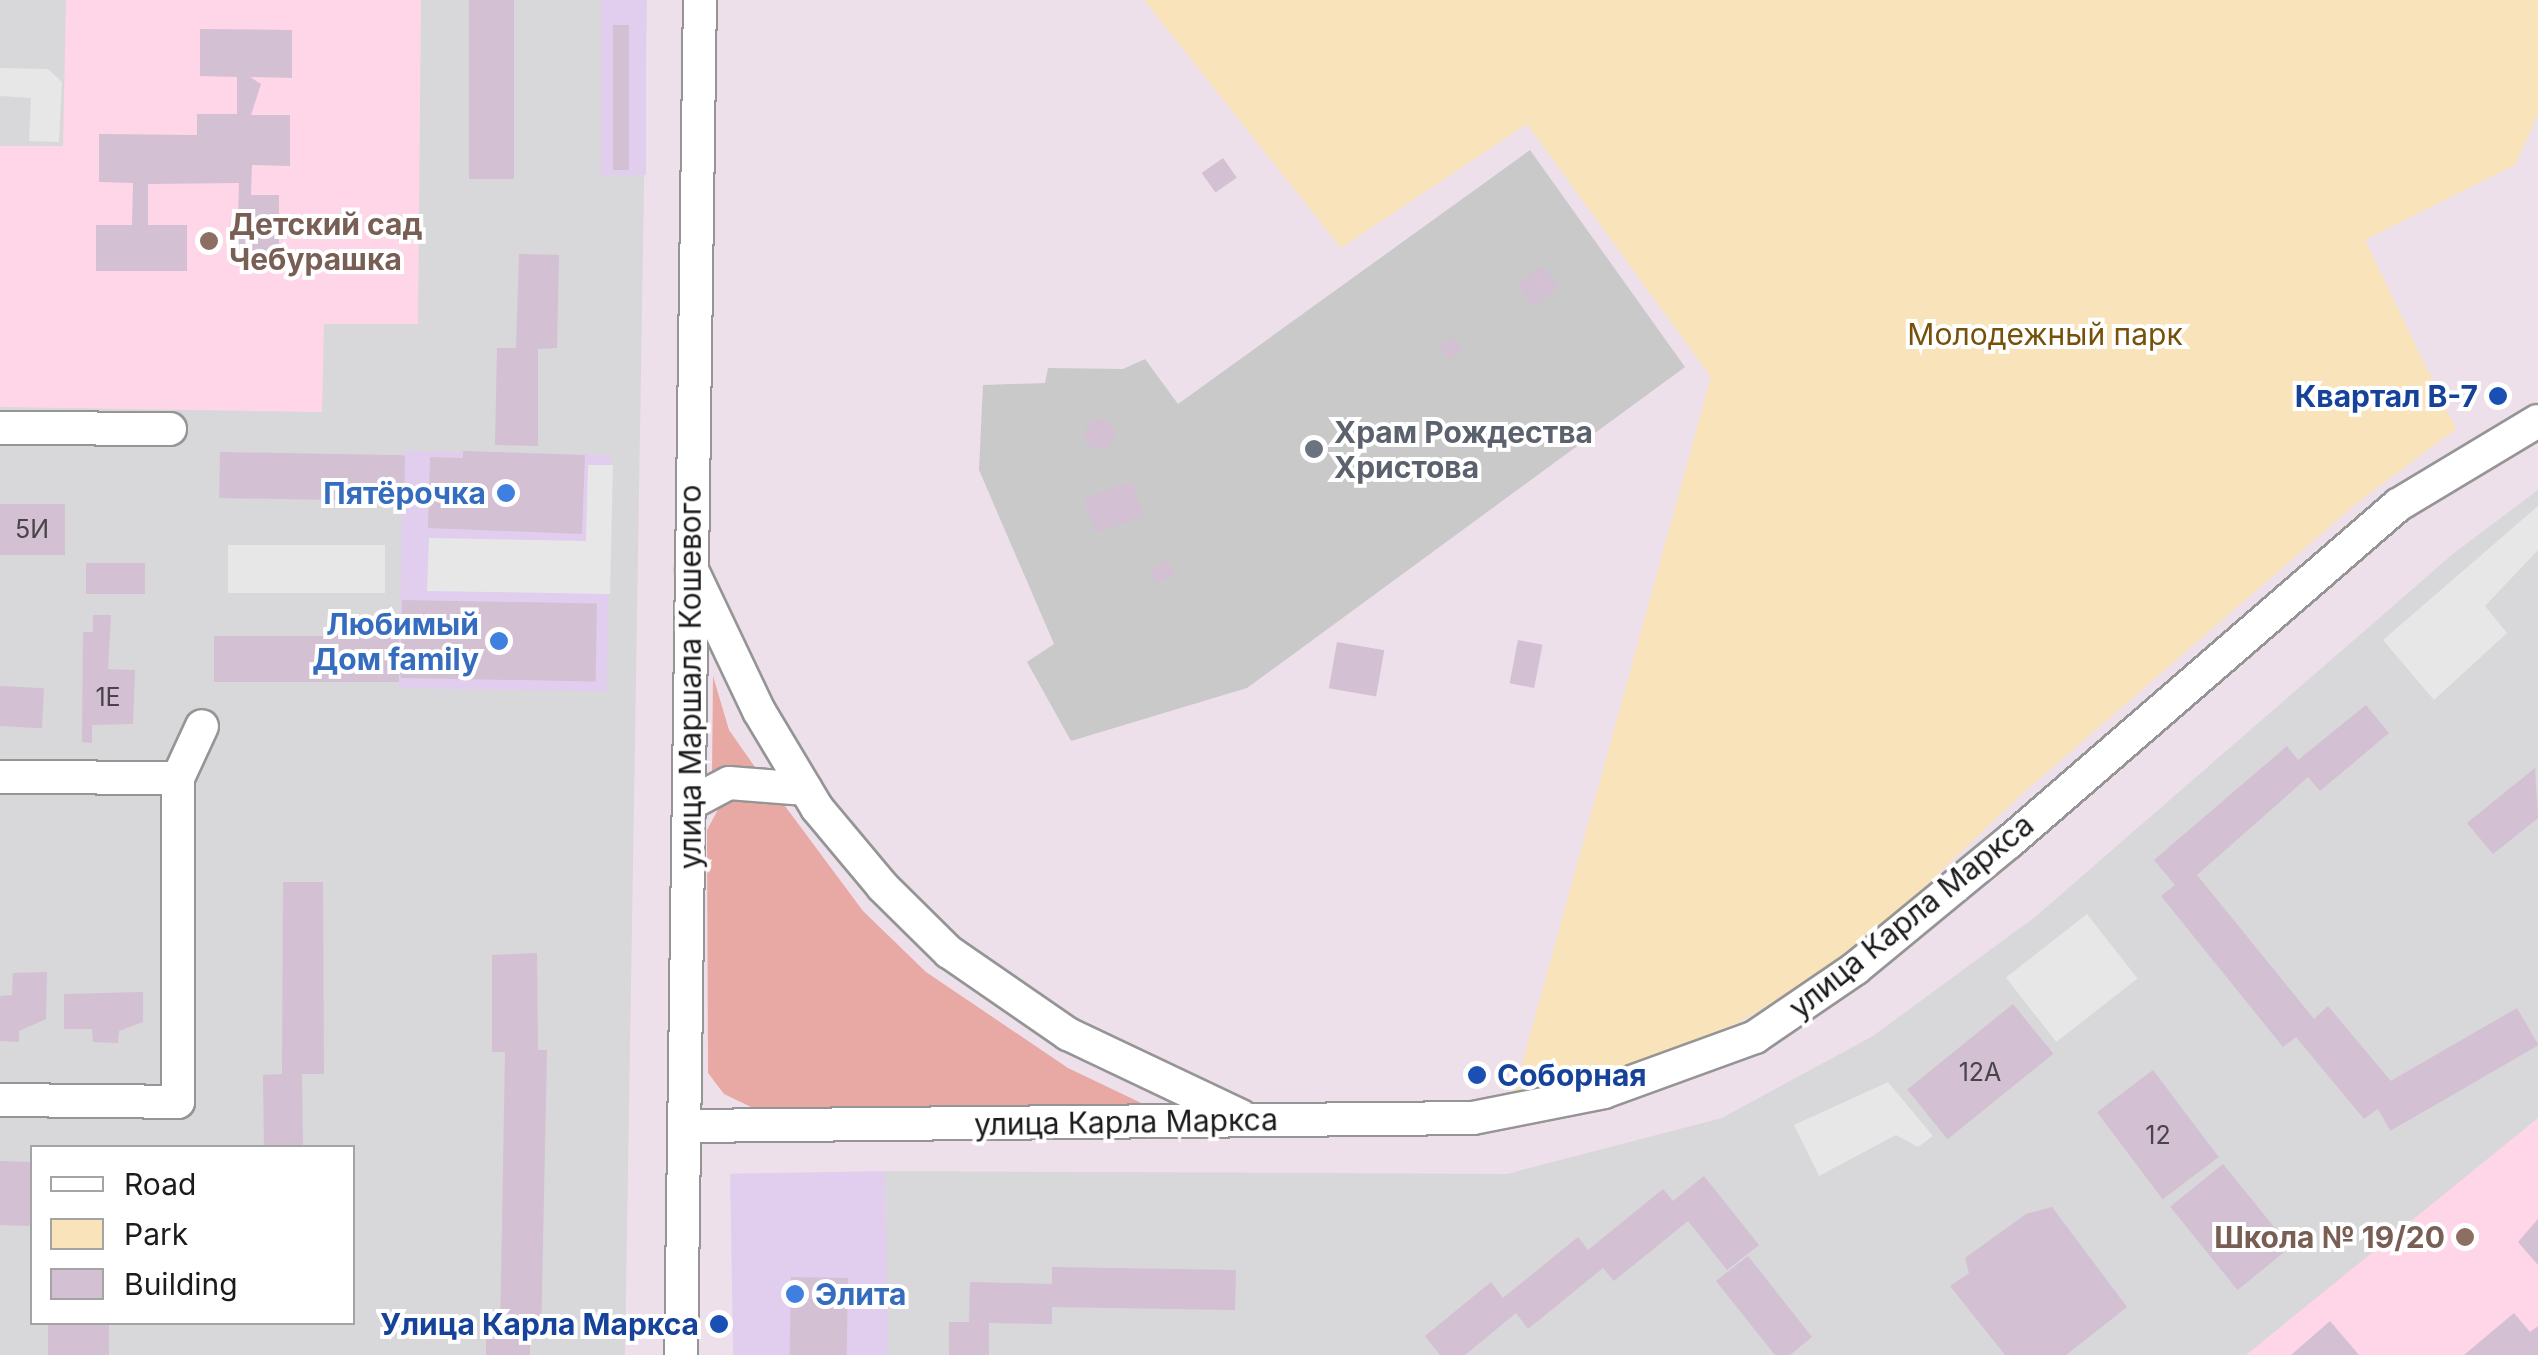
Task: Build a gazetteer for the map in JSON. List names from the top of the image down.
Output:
{
  "streets": {
    "street": ["улица Маршала Кошевого", "улица Карла Маркса"]
  },
  "crossings": [
    ["улица Маршала Кошевого", "улица Карла Маркса"]
  ],
  "parks": ["Молодежный парк"],
  "places": [
    "Детский сад Чебурашка",
    "Квартал В-7",
    "Храм Рождества Христова",
    "Пятёрочка",
    "Любимый Дом family",
    "Соборная",
    "Школа № 19/20",
    "Элита",
    "Улица Карла Маркса"
  ],
  "house_numbers": [
    "5И",
    "1Е",
    "12А",
    "12"
  ],
  "legend": ["Road", "Park", "Building"]
}
